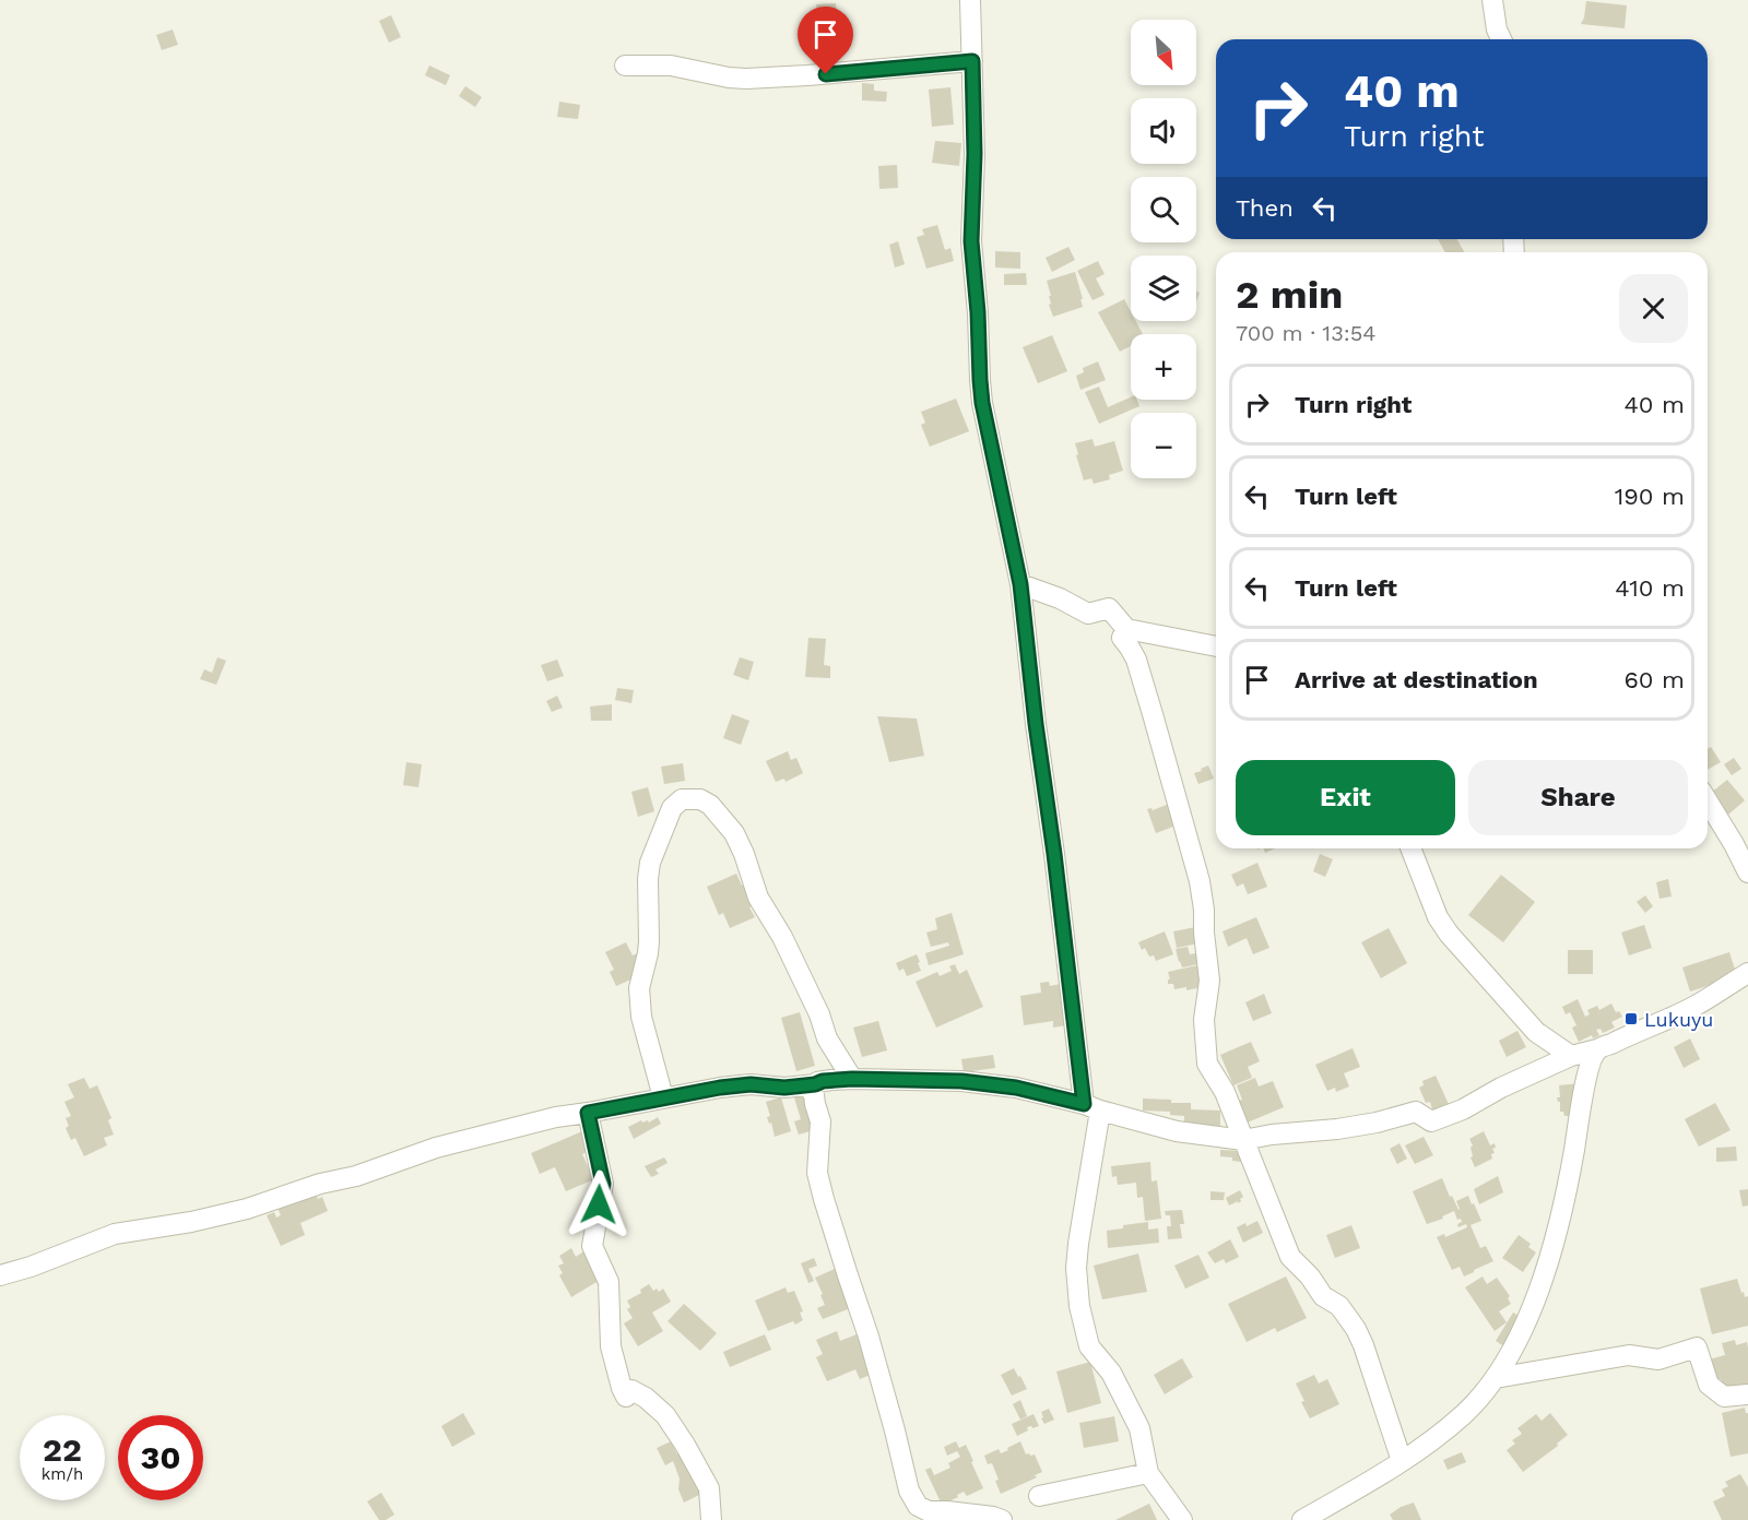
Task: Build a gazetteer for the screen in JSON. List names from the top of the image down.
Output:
{
  "places": {
    "transit": ["Lukuyu"]
  },
  "north": "bottom right",
  "page": {
    "map_buttons": ["+", "−"],
    "turn": ["40 m", "Turn right"],
    "then": "Then",
    "heading": ["2 min", "700 m · 13:54"],
    "list": [
      {
        "name": "Turn right",
        "value": "40 m"
      },
      {
        "name": "Turn left",
        "value": "190 m"
      },
      {
        "name": "Turn left",
        "value": "410 m"
      },
      {
        "name": "Arrive at destination",
        "value": "60 m"
      }
    ],
    "buttons": ["Exit", "Share"],
    "speed": "22 km/h",
    "limit": "30"
  }
}
